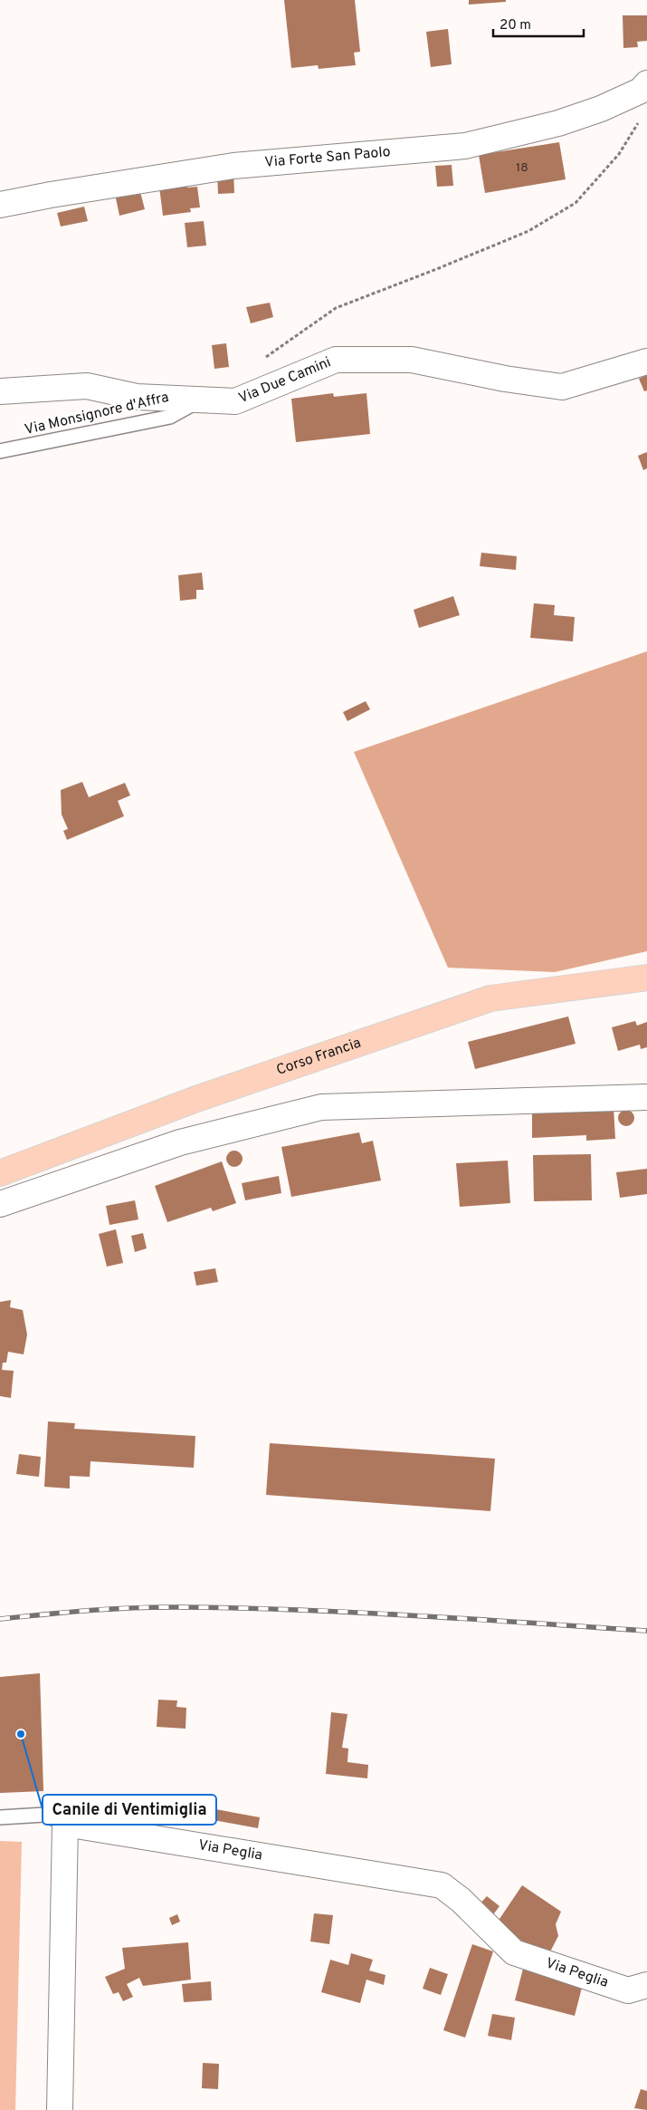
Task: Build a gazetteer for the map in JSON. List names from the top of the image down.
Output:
{
  "streets": {
    "main road": ["Corso Francia"],
    "street": ["Via Forte San Paolo", "Via Due Camini", "Via Peglia"],
    "lane": ["Via Monsignore d'Affra"]
  },
  "crossings": [
    ["Via Due Camini", "Via Monsignore d'Affra"]
  ],
  "places": ["Canile di Ventimiglia"],
  "house_numbers": ["18"],
  "scale_bar": "20 m"
}
